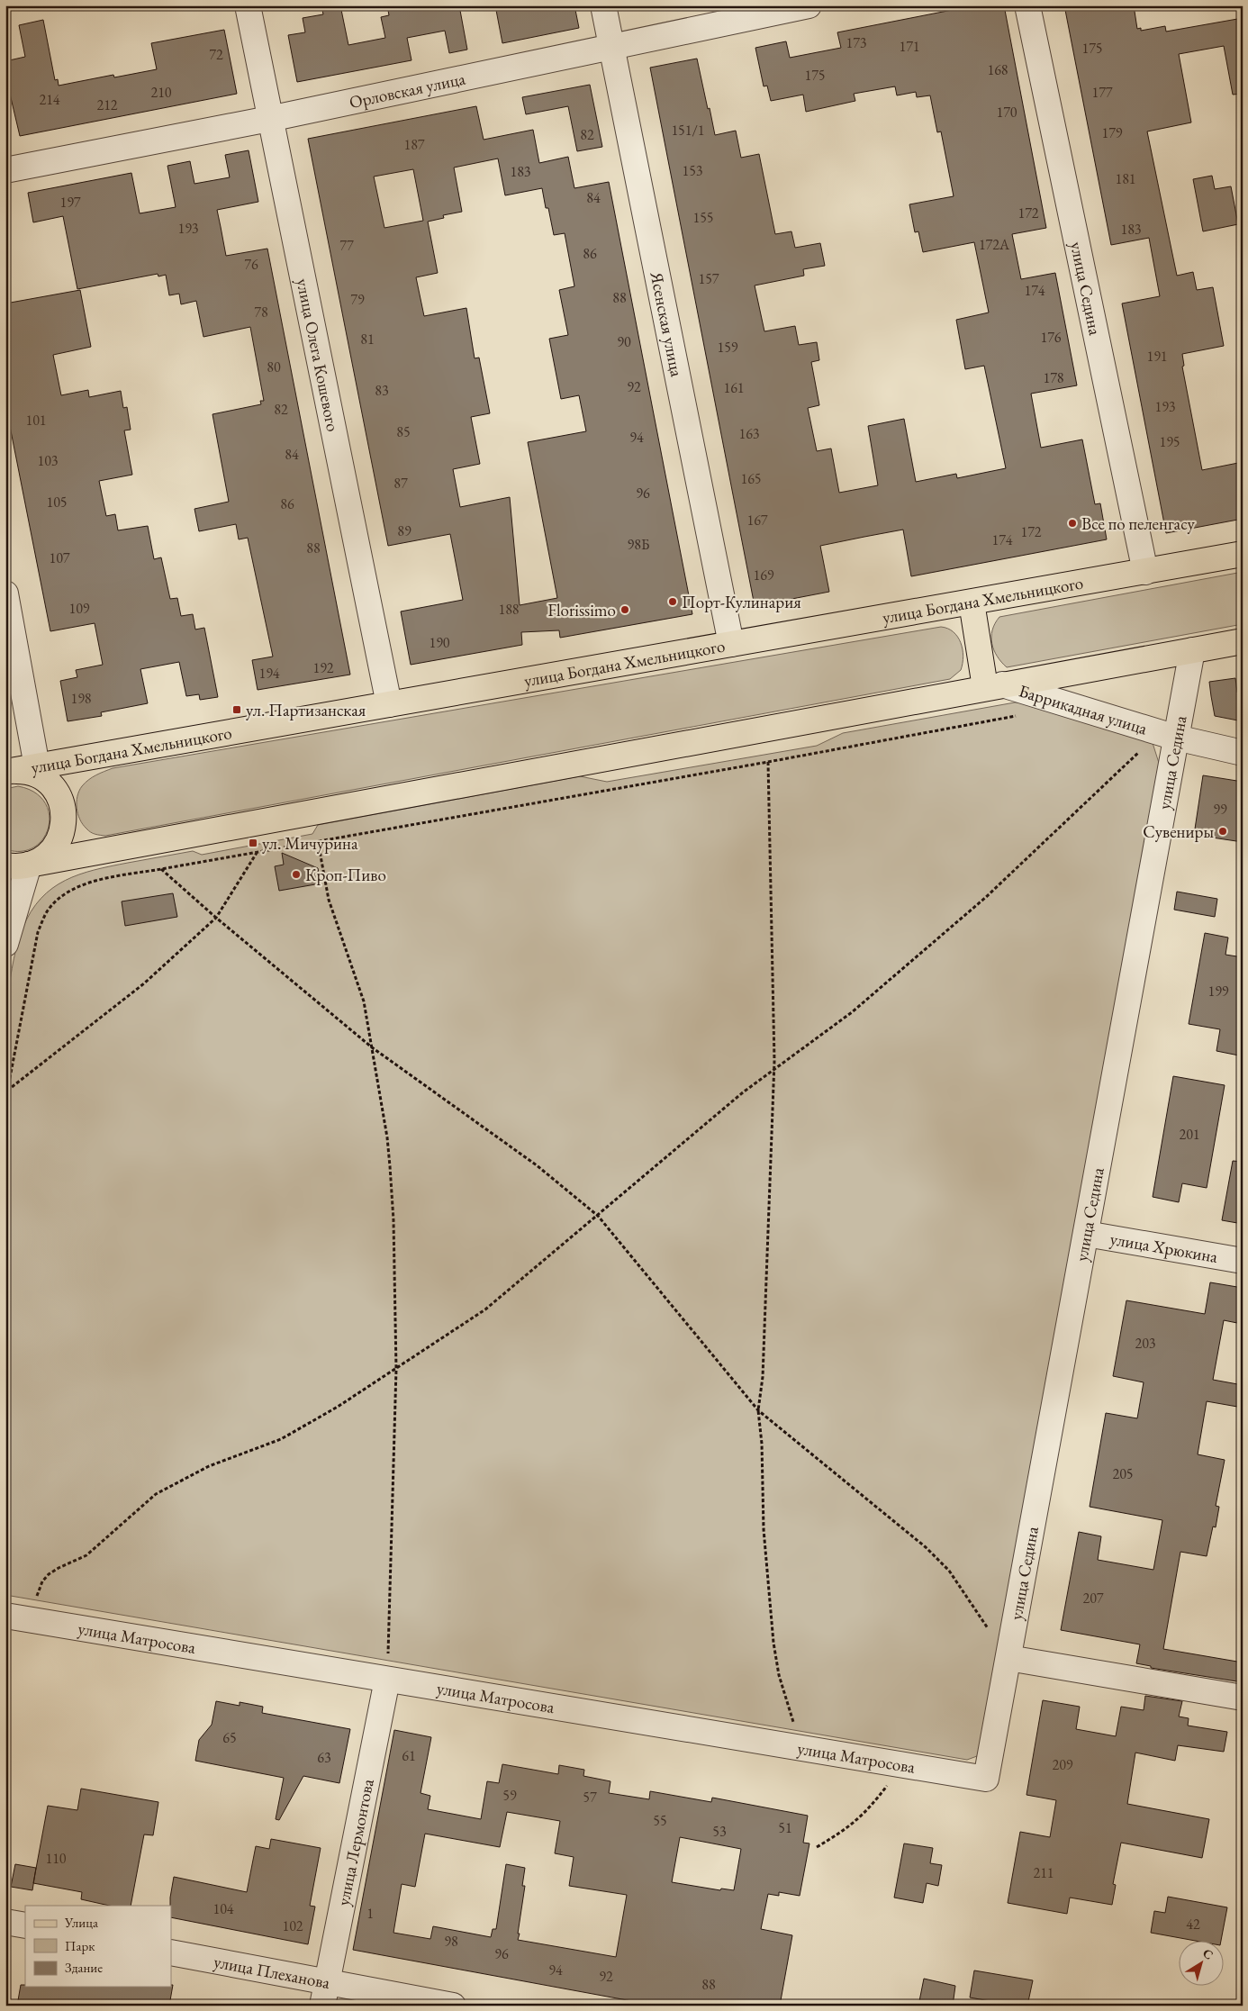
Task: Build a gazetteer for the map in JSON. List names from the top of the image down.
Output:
{
  "streets": {
    "main road": ["улица Богдана Хмельницкого"],
    "street": [
      "Орловская улица",
      "улица Седина",
      "Ясенская улица",
      "улица Олега Кошевого",
      "Баррикадная улица",
      "улица Хрюкина",
      "улица Матросова",
      "улица Лермонтова",
      "улица Плеханова"
    ]
  },
  "crossings": [
    ["Орловская улица", "Ясенская улица"],
    ["Орловская улица", "улица Олега Кошевого"],
    ["улица Седина", "улица Богдана Хмельницкого"],
    ["улица Седина", "Баррикадная улица"],
    ["улица Седина", "улица Хрюкина"],
    ["улица Седина", "улица Матросова"],
    ["Ясенская улица", "улица Богдана Хмельницкого"],
    ["улица Олега Кошевого", "улица Богдана Хмельницкого"],
    ["улица Матросова", "улица Лермонтова"],
    ["улица Лермонтова", "улица Плеханова"]
  ],
  "places": {
    "other": [
      "Все по пеленгасу",
      "Порт-Кулинария",
      "Florissimo",
      "Сувениры",
      "Кроп-Пиво"
    ],
    "transit": ["ул. Партизанская", "ул. Мичурина"]
  },
  "house_numbers": [
    "173",
    "171",
    "175",
    "72",
    "168",
    "175",
    "210",
    "177",
    "214",
    "212",
    "170",
    "151/1",
    "179",
    "82",
    "187",
    "153",
    "183",
    "181",
    "84",
    "197",
    "172",
    "155",
    "193",
    "183",
    "172А",
    "77",
    "86",
    "76",
    "157",
    "174",
    "88",
    "79",
    "78",
    "176",
    "81",
    "90",
    "159",
    "191",
    "80",
    "178",
    "92",
    "161",
    "83",
    "193",
    "82",
    "101",
    "85",
    "163",
    "94",
    "195",
    "84",
    "103",
    "165",
    "87",
    "96",
    "105",
    "86",
    "167",
    "89",
    "172",
    "174",
    "98Б",
    "88",
    "107",
    "169",
    "109",
    "188",
    "190",
    "192",
    "194",
    "198",
    "99",
    "199",
    "201",
    "203",
    "205",
    "207",
    "65",
    "61",
    "63",
    "209",
    "59",
    "57",
    "55",
    "51",
    "53",
    "110",
    "211",
    "104",
    "1",
    "42",
    "102",
    "98",
    "96",
    "94",
    "92",
    "88"
  ],
  "legend": ["Улица", "Парк", "Здание"],
  "north": "top right"
}
